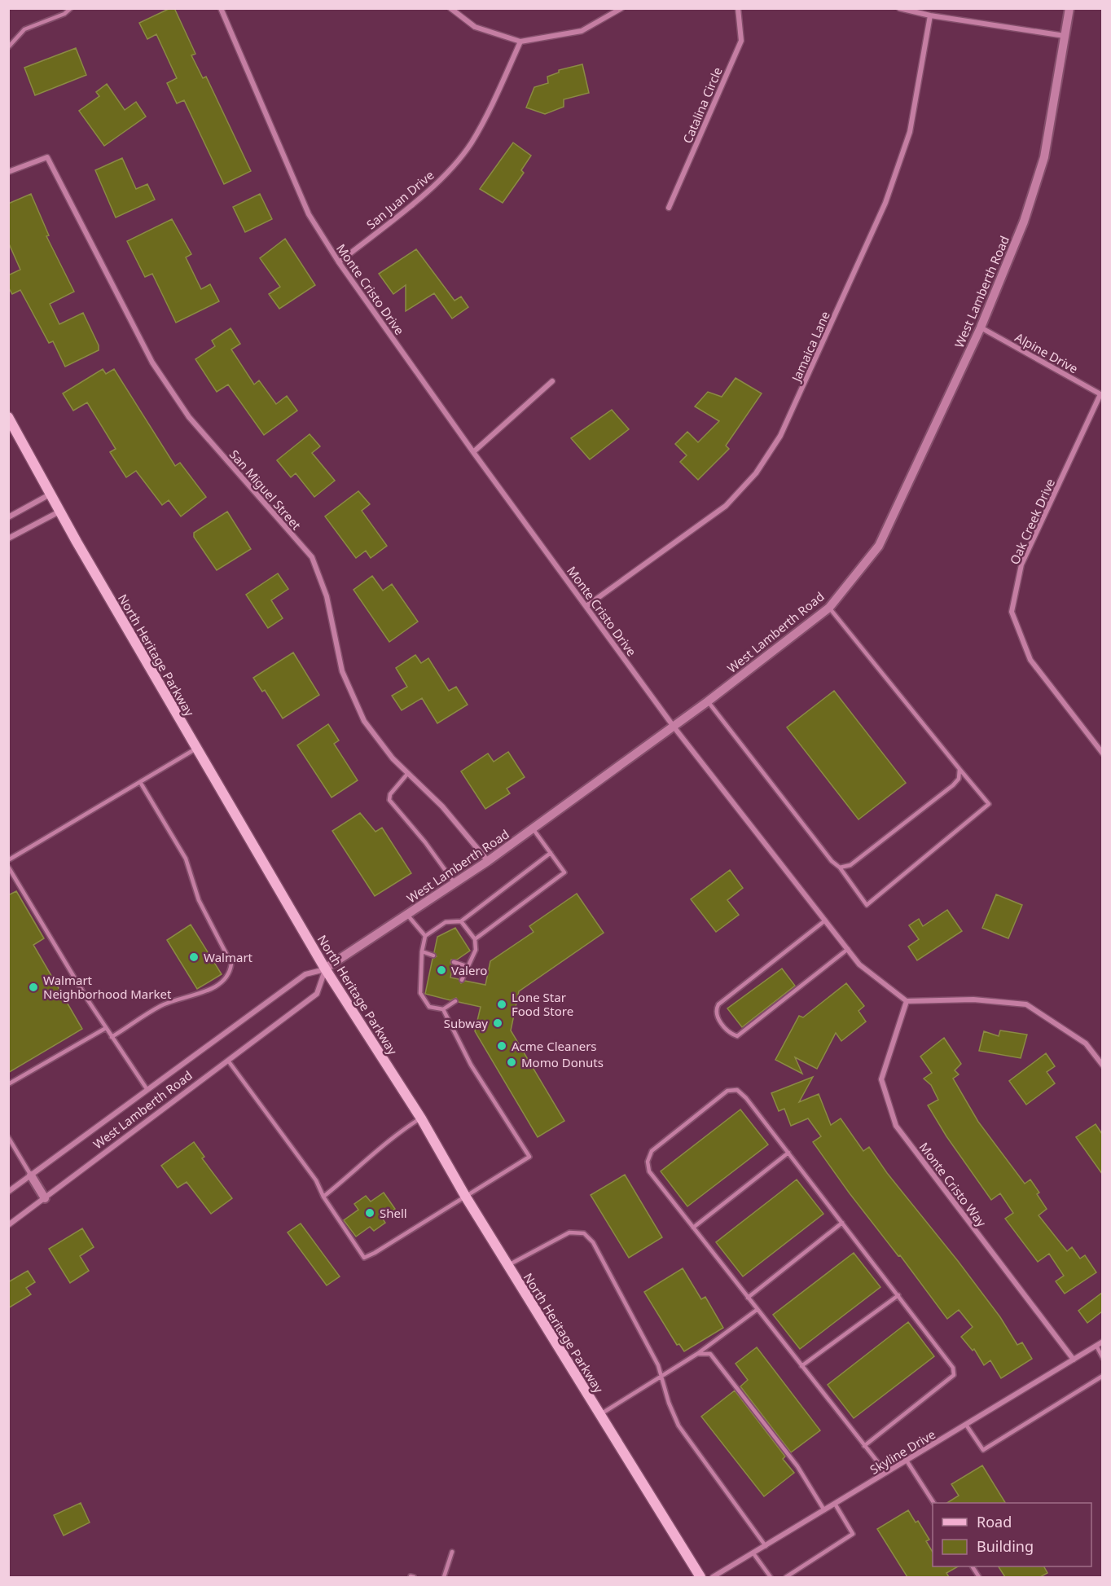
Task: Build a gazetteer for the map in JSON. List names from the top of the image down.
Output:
{
  "streets": {
    "main road": ["North Heritage Parkway"],
    "street": [
      "Catalina Circle",
      "San Juan Drive",
      "Monte Cristo Drive",
      "West Lamberth Road",
      "Jamaica Lane",
      "Alpine Drive",
      "San Miguel Street",
      "Oak Creek Drive",
      "Monte Cristo Way",
      "Skyline Drive"
    ]
  },
  "crossings": [
    ["San Juan Drive", "Monte Cristo Drive"],
    ["Monte Cristo Drive", "West Lamberth Road"],
    ["Monte Cristo Drive", "Jamaica Lane"],
    ["Monte Cristo Drive", "Monte Cristo Way"],
    ["West Lamberth Road", "Alpine Drive"],
    ["West Lamberth Road", "San Miguel Street"],
    ["West Lamberth Road", "North Heritage Parkway"],
    ["Alpine Drive", "Oak Creek Drive"],
    ["Monte Cristo Way", "Skyline Drive"]
  ],
  "places": [
    "Walmart",
    "Valero",
    "Walmart Neighborhood Market",
    "Lone Star Food Store",
    "Subway",
    "Acme Cleaners",
    "Momo Donuts",
    "Shell"
  ],
  "legend": ["Road", "Building"]
}
